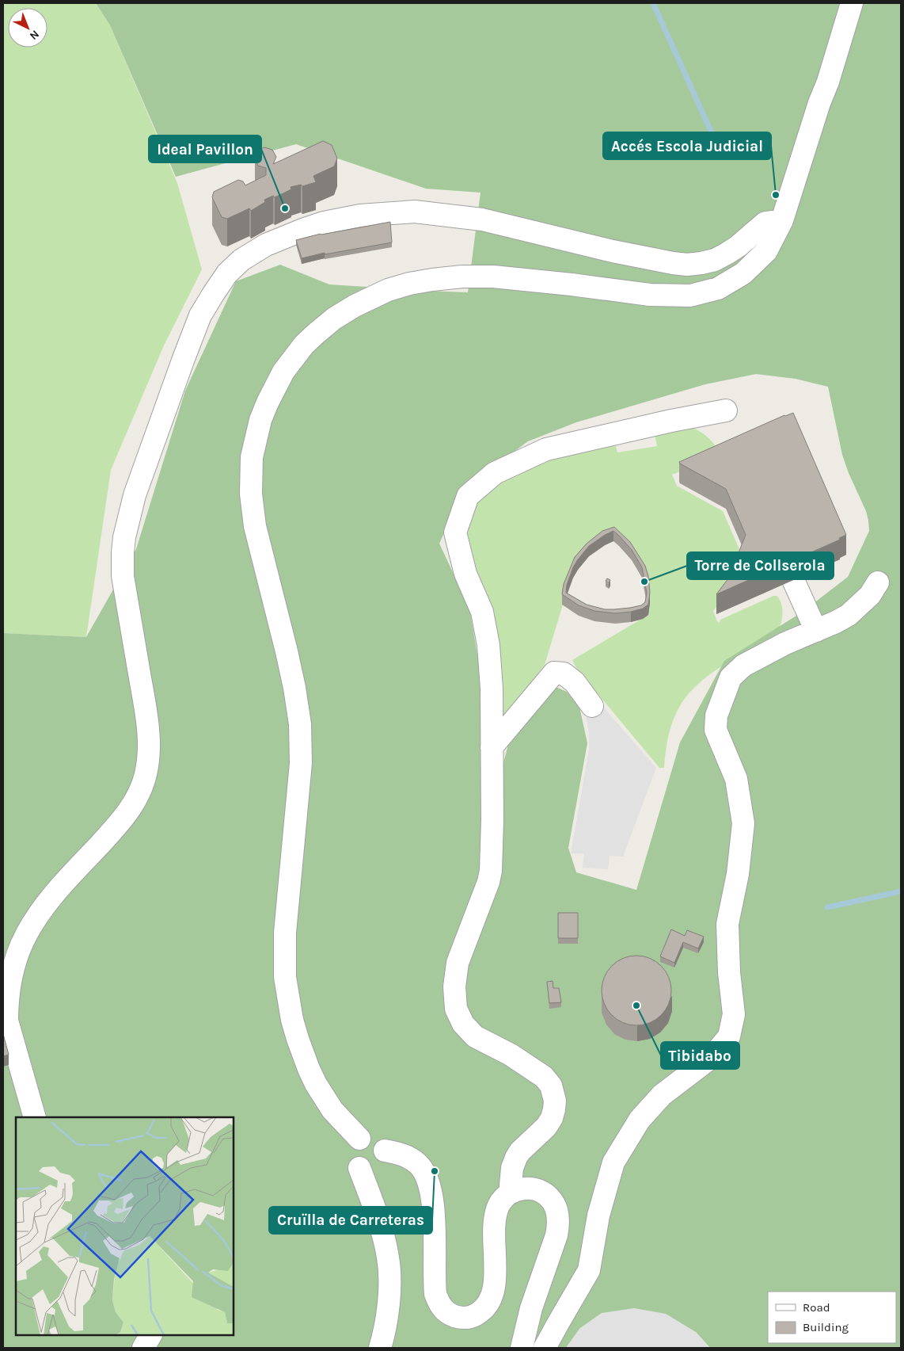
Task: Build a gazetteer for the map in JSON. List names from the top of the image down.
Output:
{
  "places": [
    "Accés Escola Judicial",
    "Ideal Pavillon",
    "Torre de Collserola",
    "Tibidabo",
    "Cruïlla de Carreteras"
  ],
  "legend": ["Road", "Building"],
  "north": "bottom right"
}
